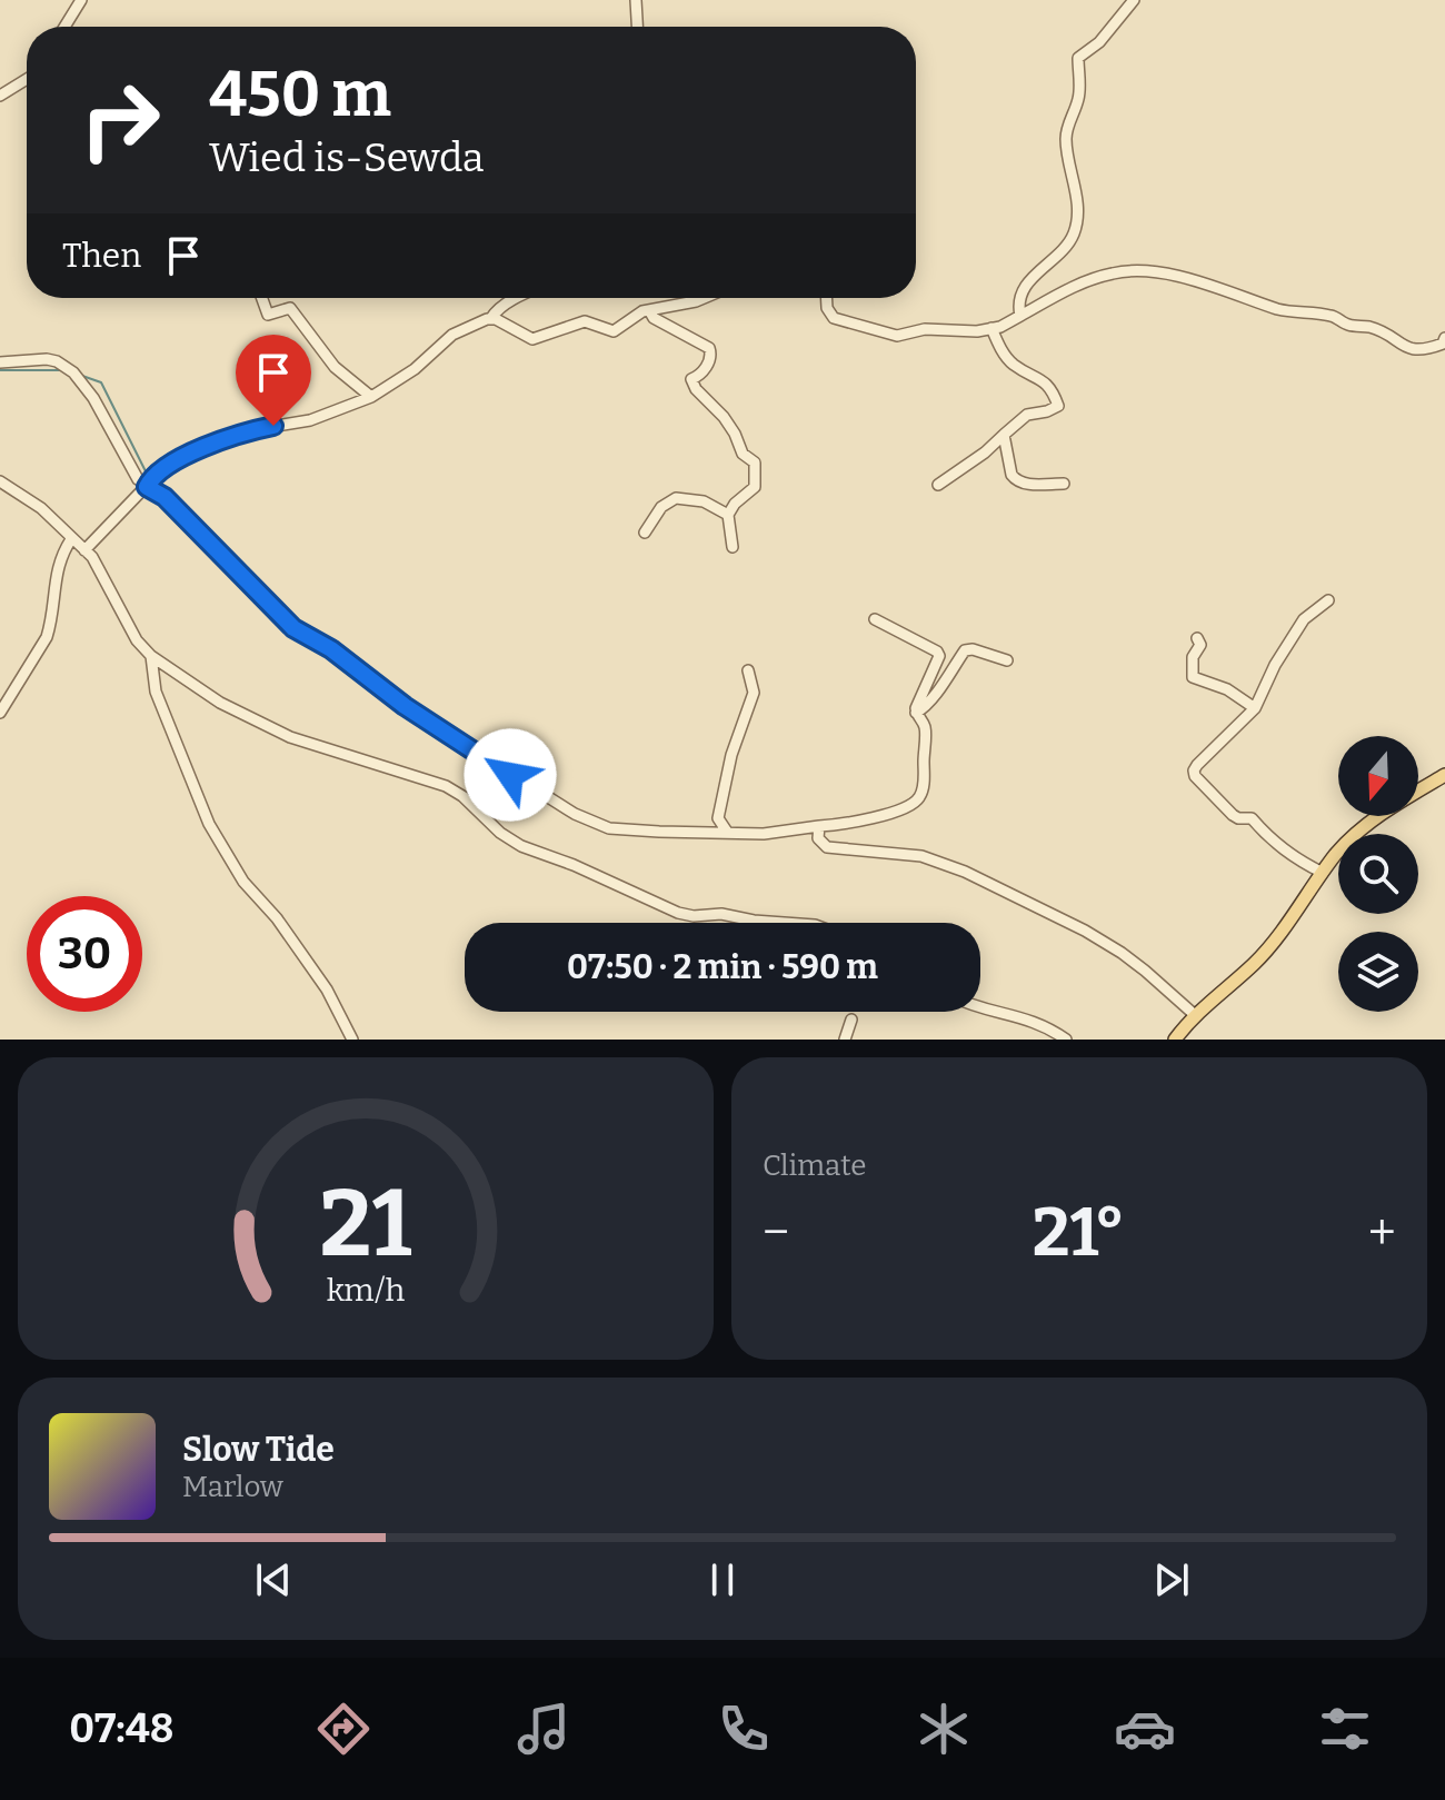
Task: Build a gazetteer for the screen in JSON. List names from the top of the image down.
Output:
{
  "north": "bottom",
  "page": {
    "turn": ["450 m", "Wied is-Sewda"],
    "then": "Then",
    "limit": "30",
    "trip": "07:50 · 2 min · 590 m",
    "tile": "Climate",
    "heat": ["−", "21°", "+"],
    "song": ["Slow Tide", "Marlow"],
    "tabs": "07:48",
    "gauge": ["21", "km/h"]
  }
}
